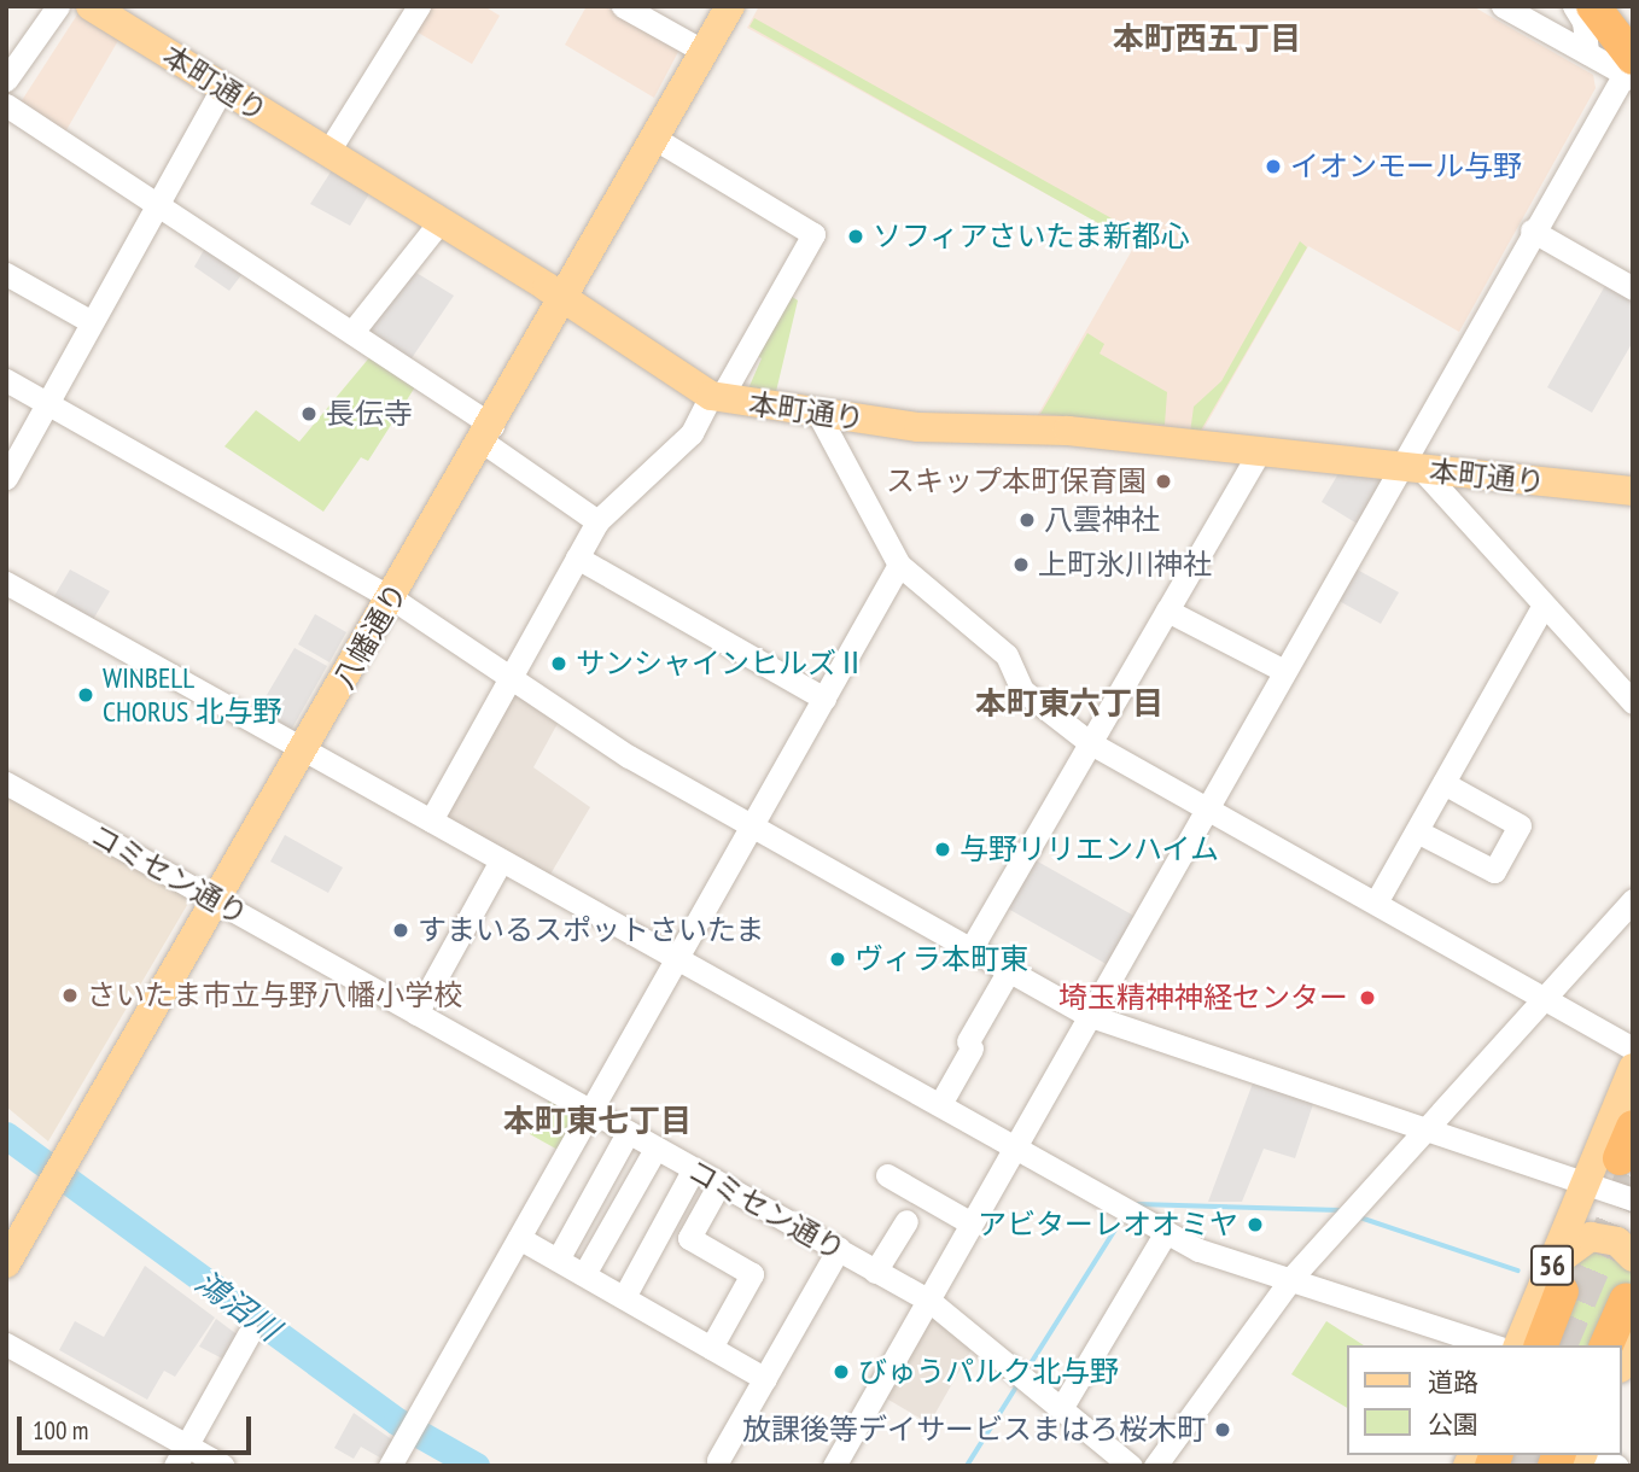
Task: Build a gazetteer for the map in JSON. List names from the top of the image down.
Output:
{
  "streets": {
    "main road": ["本町通り", "八幡通り", "56"],
    "street": ["コミセン通り"]
  },
  "crossings": [
    ["本町通り", "八幡通り"],
    ["八幡通り", "コミセン通り"]
  ],
  "districts": ["本町西五丁目", "本町東六丁目", "本町東七丁目"],
  "water": ["鴻沼川"],
  "places": [
    "イオンモール与野",
    "ソフィアさいたま新都心",
    "長伝寺",
    "スキップ本町保育園",
    "八雲神社",
    "上町氷川神社",
    "サンシャインヒルズⅡ",
    "WINBELL CHORUS 北与野",
    "与野リリエンハイム",
    "すまいるスポットさいたま",
    "ヴィラ本町東",
    "さいたま市立与野八幡小学校",
    "埼玉精神神経センター",
    "アビターレオオミヤ",
    "びゅうパルク北与野",
    "放課後等デイサービスまはろ桜木町"
  ],
  "legend": ["道路", "公園"],
  "scale_bar": "100 m"
}
